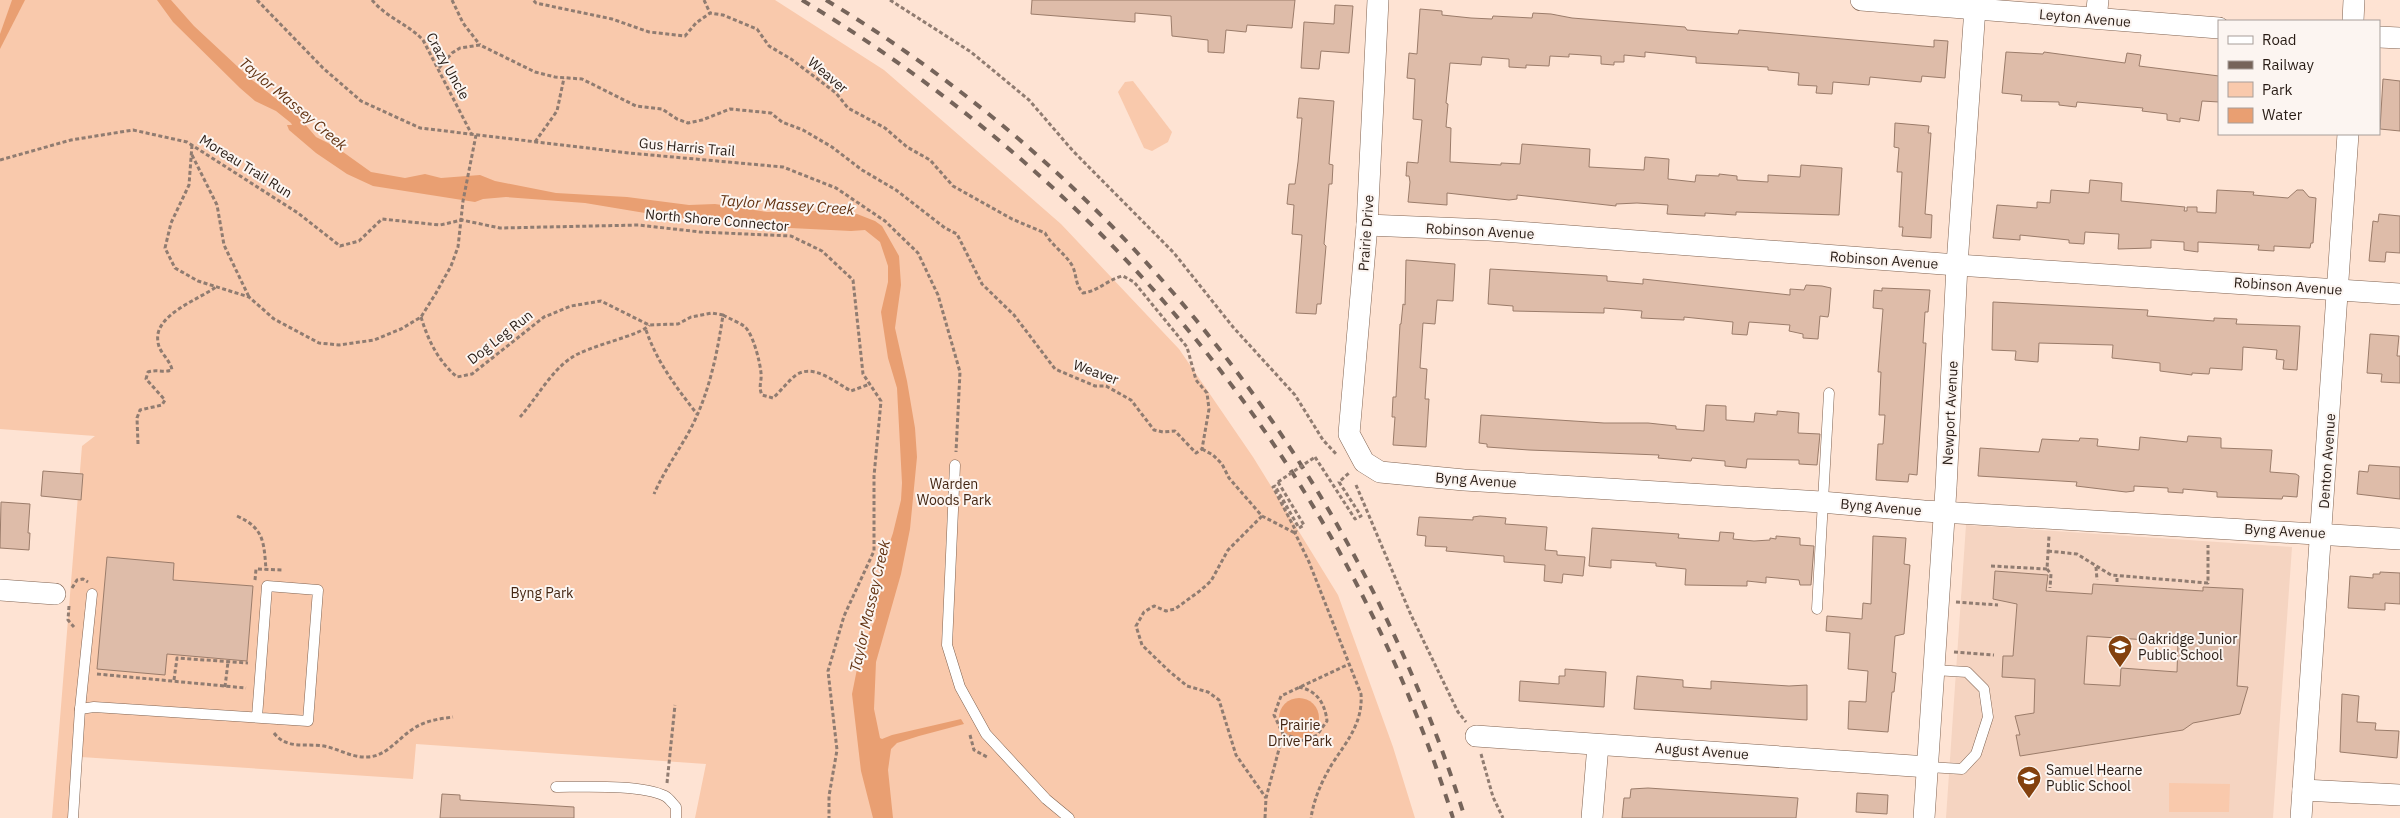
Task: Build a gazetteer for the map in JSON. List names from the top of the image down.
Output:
{
  "streets": {
    "street": [
      "Leyton Avenue",
      "Robinson Avenue",
      "Prairie Drive",
      "Newport Avenue",
      "Denton Avenue",
      "Byng Avenue",
      "August Avenue"
    ],
    "path": [
      "Crazy Uncle",
      "Weaver",
      "Gus Harris Trail",
      "Moreau Trail Run",
      "North Shore Connector",
      "Dog Leg Run"
    ]
  },
  "crossings": [
    ["Leyton Avenue", "Newport Avenue"],
    ["Crazy Uncle", "Gus Harris Trail"],
    ["Moreau Trail Run", "North Shore Connector"],
    ["Robinson Avenue", "Prairie Drive"],
    ["Robinson Avenue", "Newport Avenue"],
    ["Robinson Avenue", "Denton Avenue"],
    ["Prairie Drive", "Byng Avenue"],
    ["Newport Avenue", "Byng Avenue"],
    ["Newport Avenue", "August Avenue"],
    ["Denton Avenue", "Byng Avenue"]
  ],
  "water": ["Taylor Massey Creek"],
  "parks": ["Warden Woods Park", "Byng Park", "Prairie Drive Park"],
  "places": {
    "school or university": ["Oakridge Junior Public School", "Samuel Hearne Public School"]
  },
  "legend": [
    "Road",
    "Railway",
    "Park",
    "Water"
  ]
}
